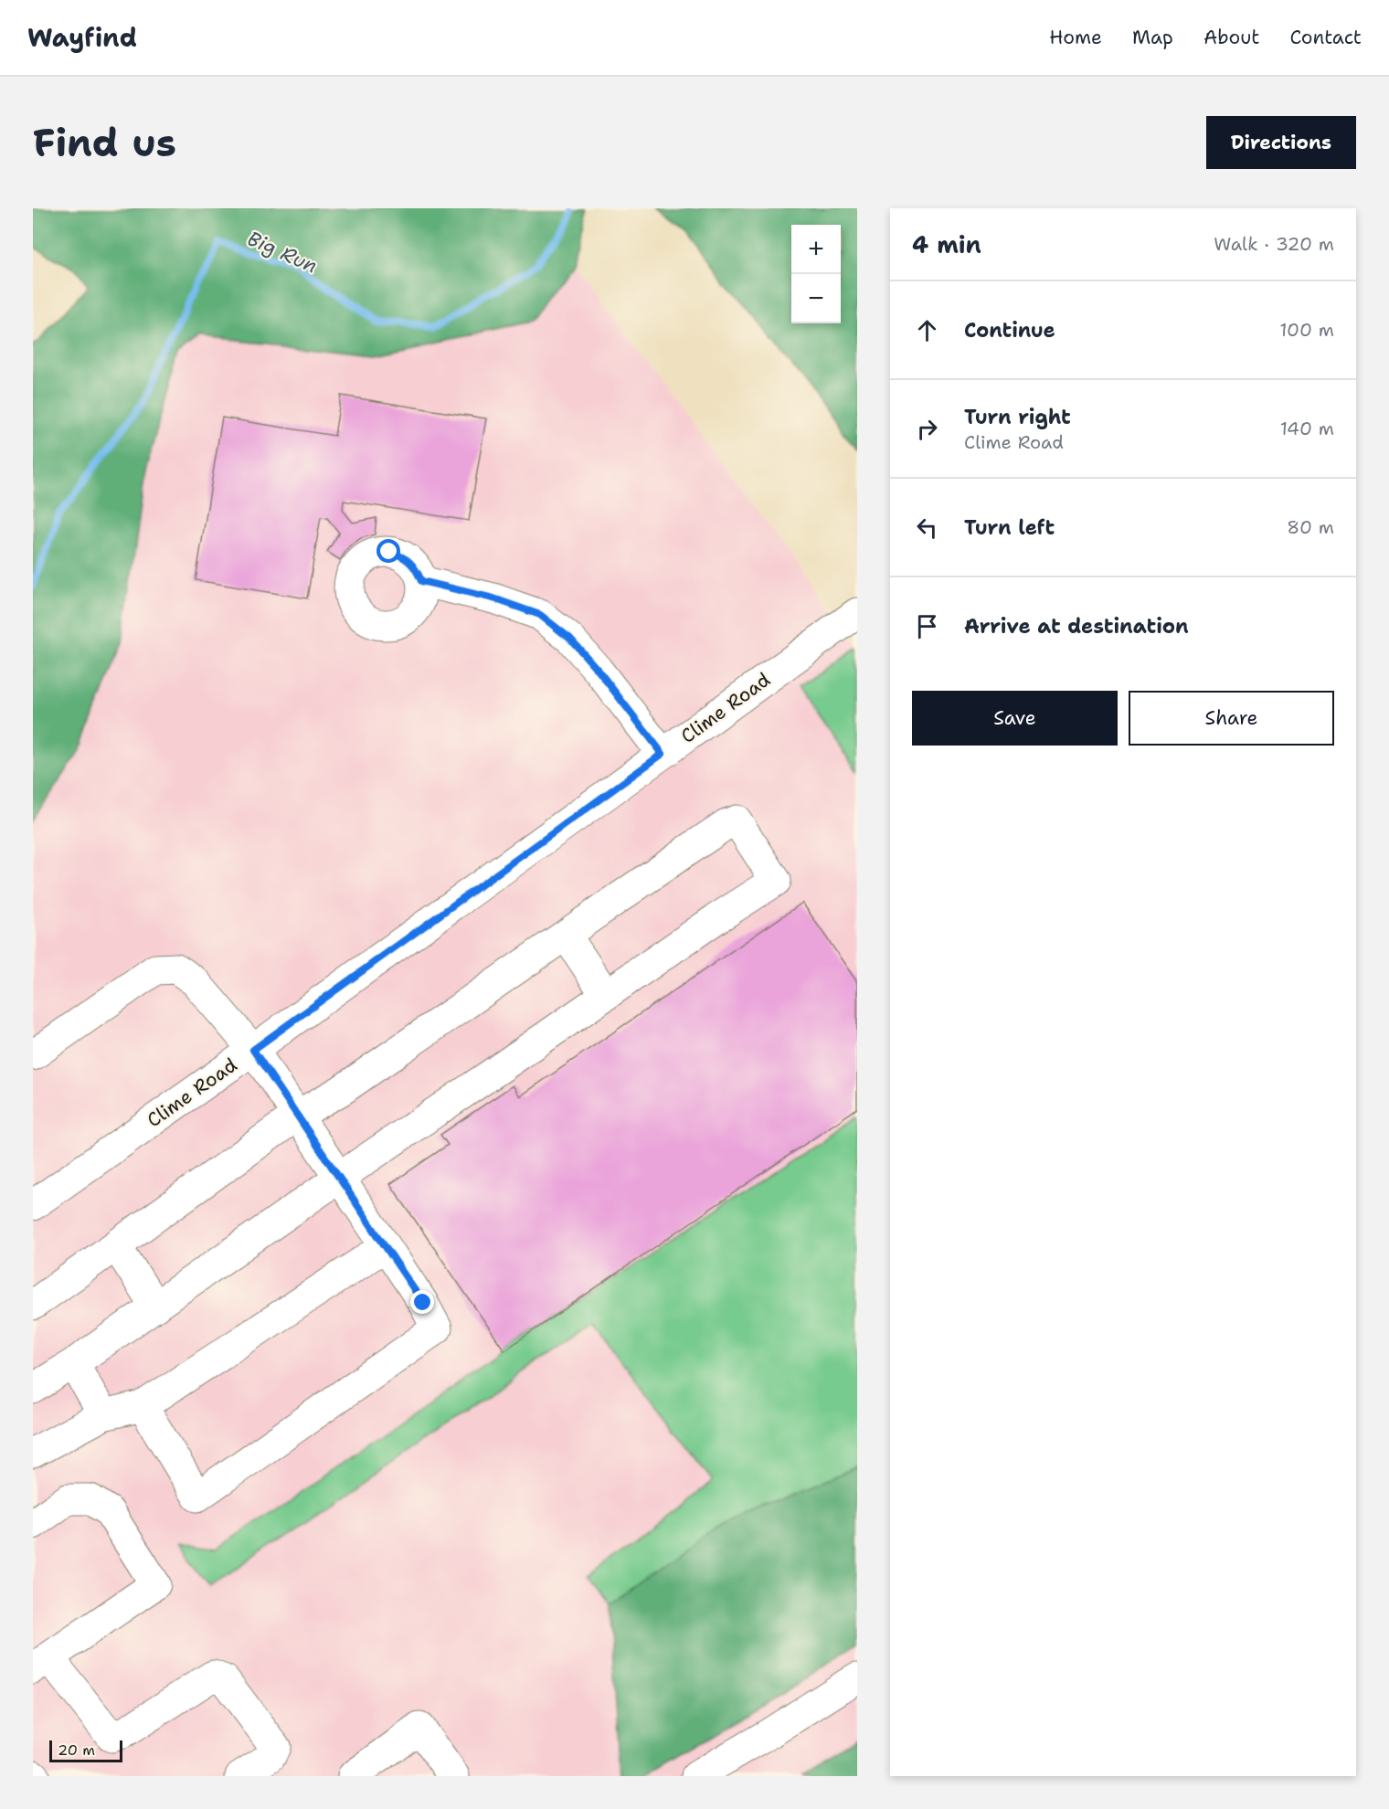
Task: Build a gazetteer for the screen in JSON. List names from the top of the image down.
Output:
{
  "streets": {
    "main road": ["Clime Road"]
  },
  "water": ["Big Run"],
  "scale_bar": "20 m",
  "page": {
    "header": "Wayfind",
    "nav": [
      "Home",
      "Map",
      "About",
      "Contact"
    ],
    "buttons": [
      "Directions",
      ["Save", "Share"]
    ],
    "title": "Find us",
    "heading": ["4 min", "Walk · 320 m"],
    "map_buttons": ["+", "−"],
    "list": [
      ["Continue", "100 m"],
      ["Turn right", "Clime Road", "140 m"],
      ["Turn left", "80 m"],
      "Arrive at destination"
    ],
    "scale": "20 m"
  }
}
